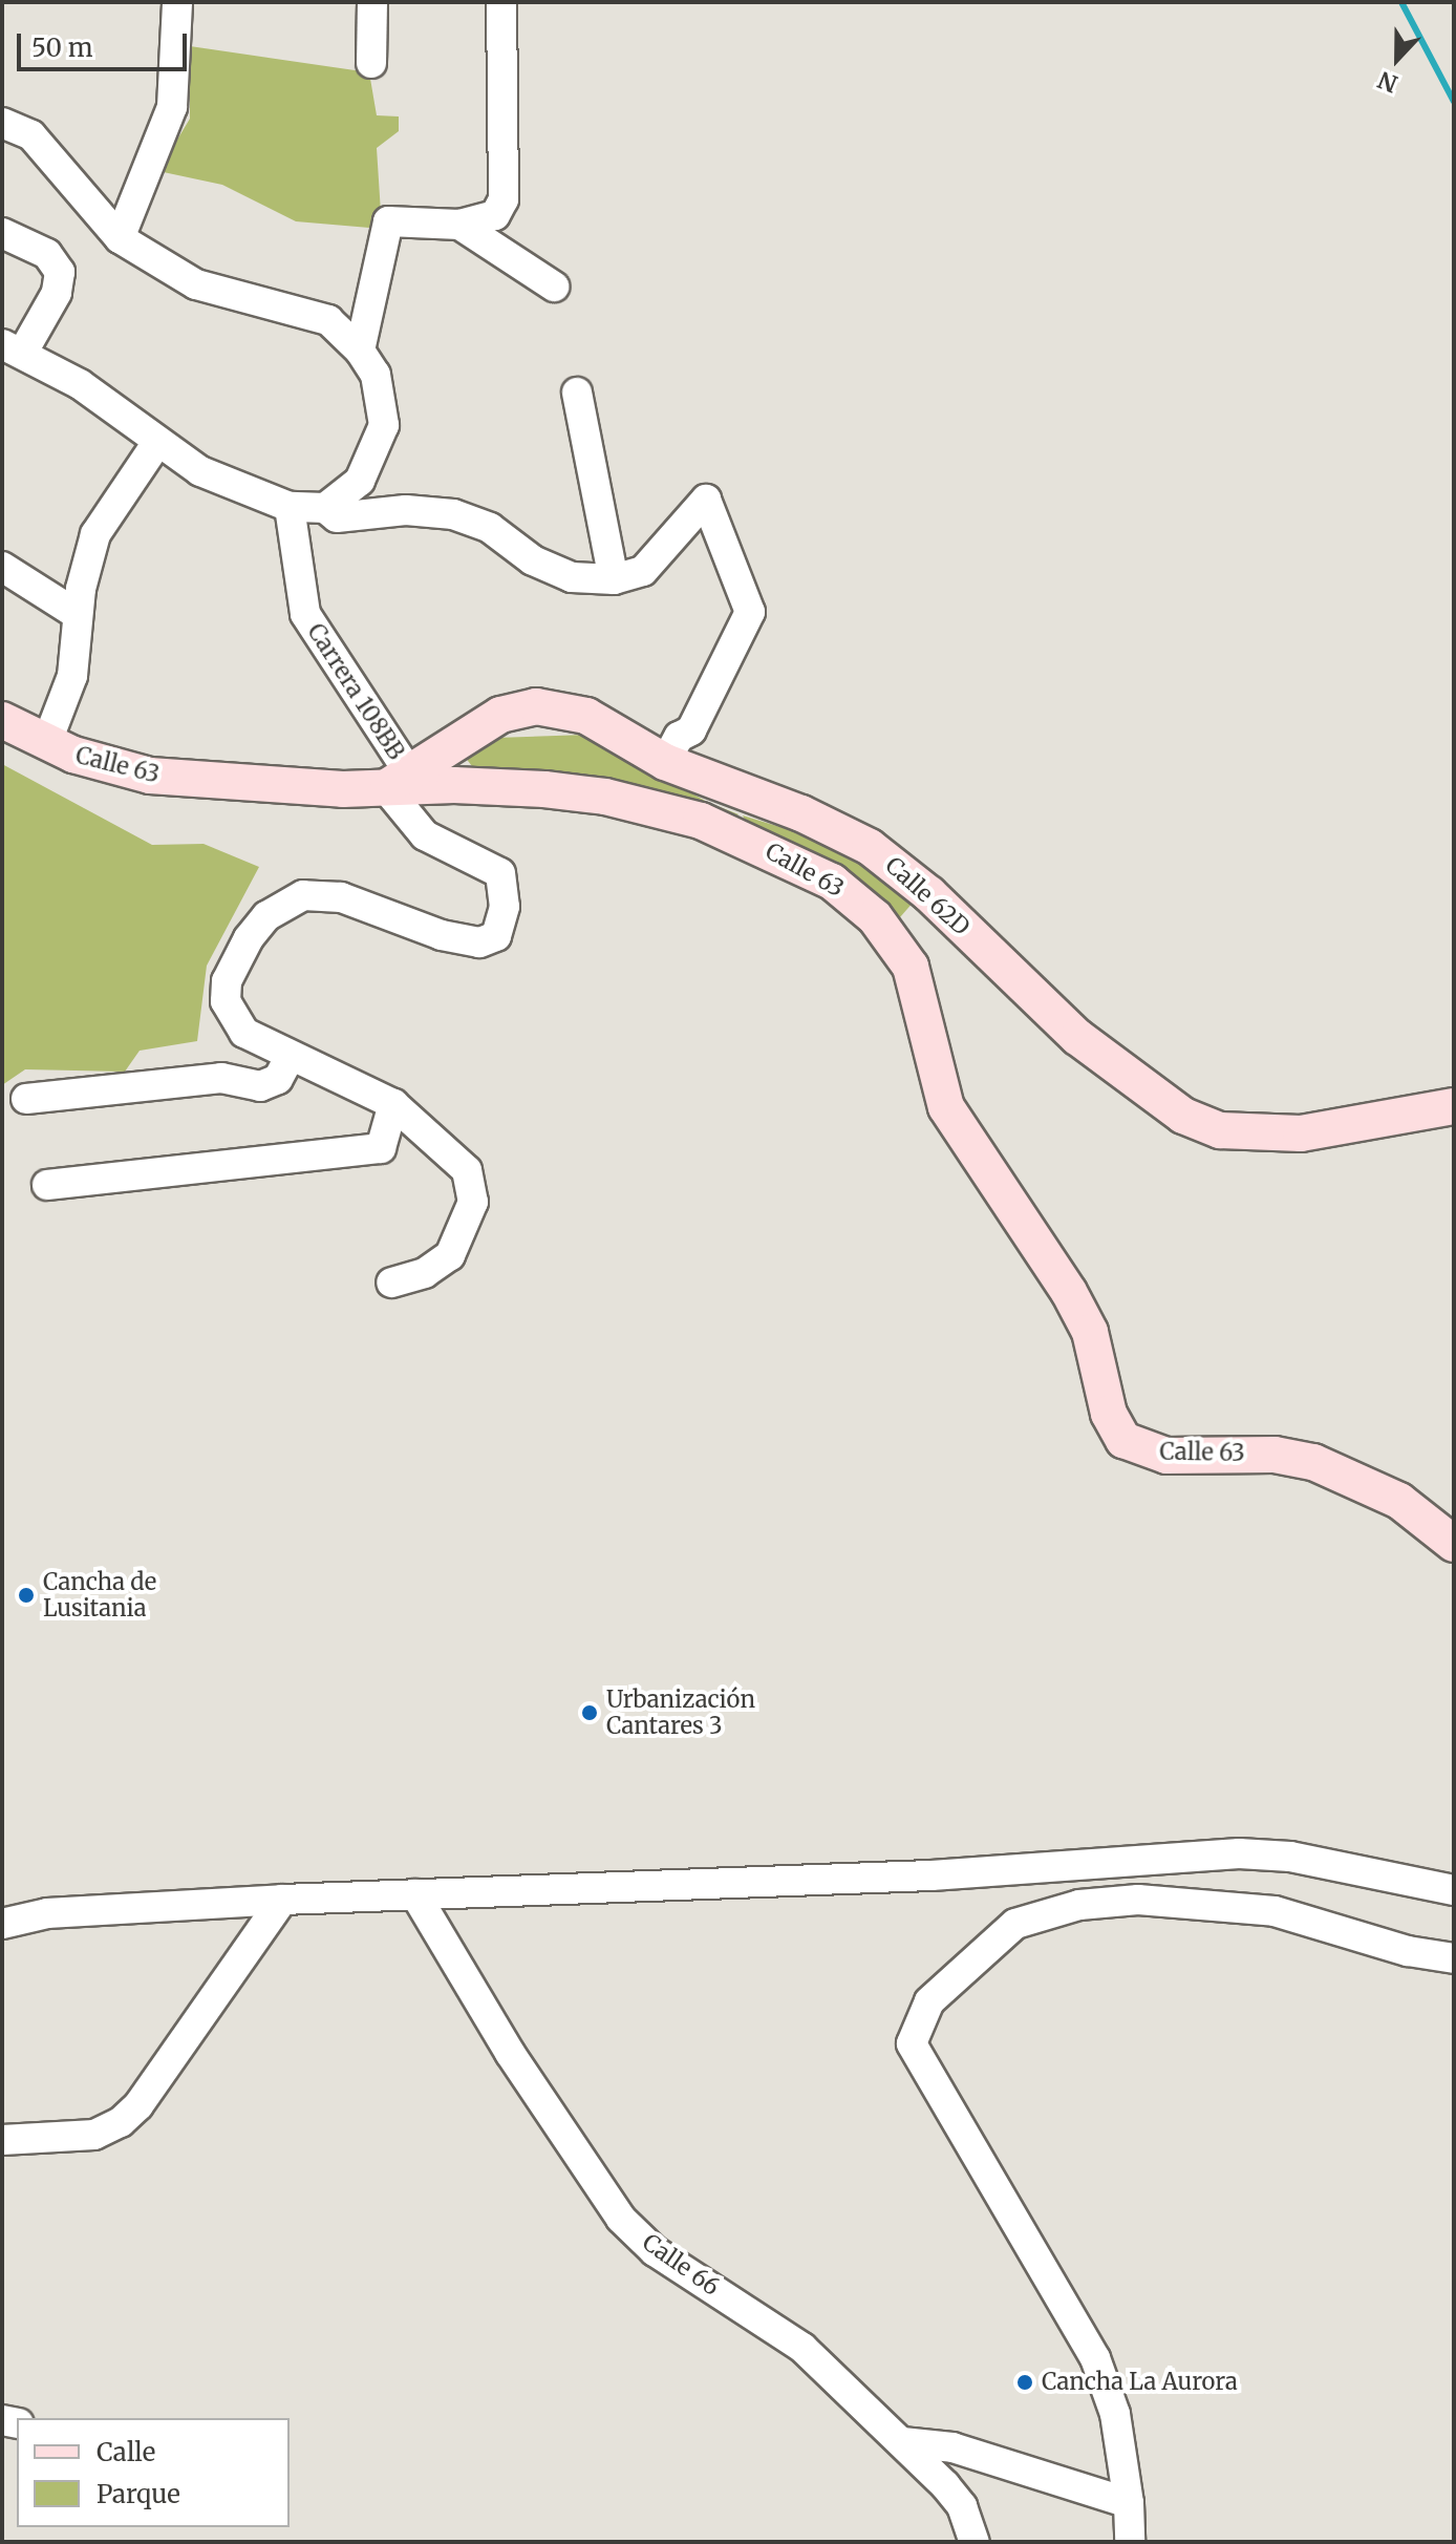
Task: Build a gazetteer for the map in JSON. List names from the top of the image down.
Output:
{
  "streets": {
    "main road": ["Calle 63", "Calle 62D"],
    "street": ["Carrera 108BB", "Calle 66"]
  },
  "crossings": [
    ["Carrera 108BB", "Calle 63"],
    ["Carrera 108BB", "Calle 62D"],
    ["Calle 63", "Calle 62D"]
  ],
  "places": ["Cancha de Lusitania", "Urbanización Cantares 3", "Cancha La Aurora"],
  "legend": ["Calle", "Parque"],
  "scale_bar": "50 m",
  "north": "bottom"
}
